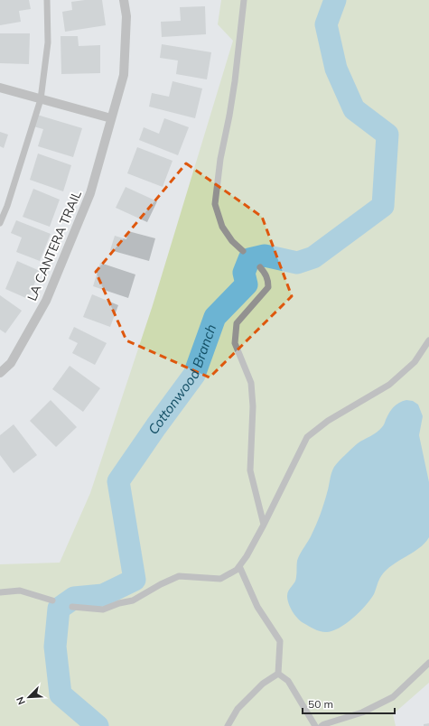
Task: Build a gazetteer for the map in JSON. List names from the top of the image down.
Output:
{
  "streets": {
    "street": ["LA CANTERA TRAIL"]
  },
  "water": ["Cottonwood Branch"],
  "scale_bar": "50 m",
  "north": "bottom left"
}
